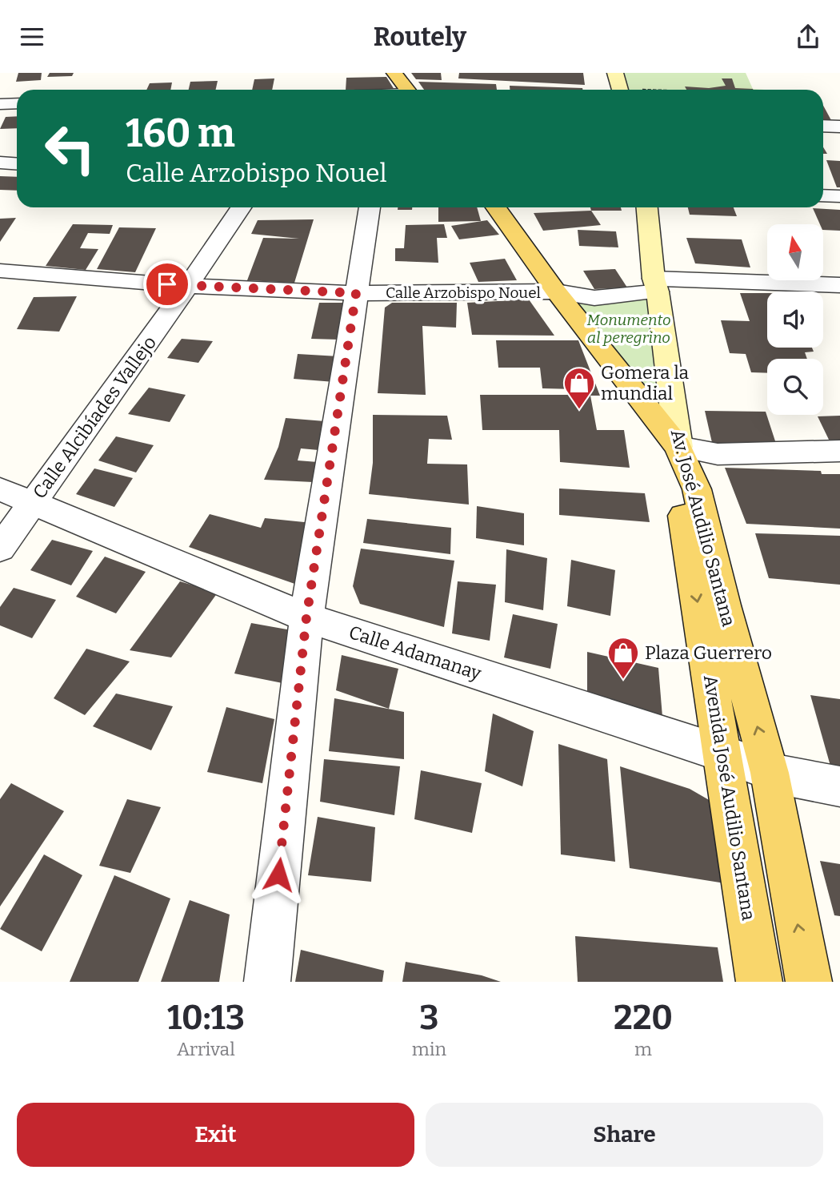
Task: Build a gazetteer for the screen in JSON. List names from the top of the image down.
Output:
{
  "streets": {
    "main road": ["Av. José Audilio Santana", "Avenida José Audilio Santana"],
    "street": ["Calle Arzobispo Nouel", "Calle Alcibíades Vallejo", "Calle Adamanay"]
  },
  "crossings": [
    ["Calle Arzobispo Nouel", "Calle Alcibíades Vallejo"],
    ["Calle Arzobispo Nouel", "Av. José Audilio Santana"],
    ["Calle Alcibíades Vallejo", "Calle Adamanay"],
    ["Av. José Audilio Santana", "Calle Adamanay"],
    ["Av. José Audilio Santana", "Avenida José Audilio Santana"],
    ["Calle Adamanay", "Avenida José Audilio Santana"]
  ],
  "one_way": ["Av. José Audilio Santana", "Avenida José Audilio Santana"],
  "parks": ["Monumento al peregrino"],
  "places": {
    "shop": ["Gomera la mundial", "Plaza Guerrero"]
  },
  "north": "top",
  "page": {
    "header": "Routely",
    "turn": ["160 m", "Calle Arzobispo Nouel"],
    "eta": [
      "10:13",
      "Arrival",
      "3",
      "min",
      "220",
      "m"
    ],
    "buttons": ["Exit", "Share"]
  }
}
